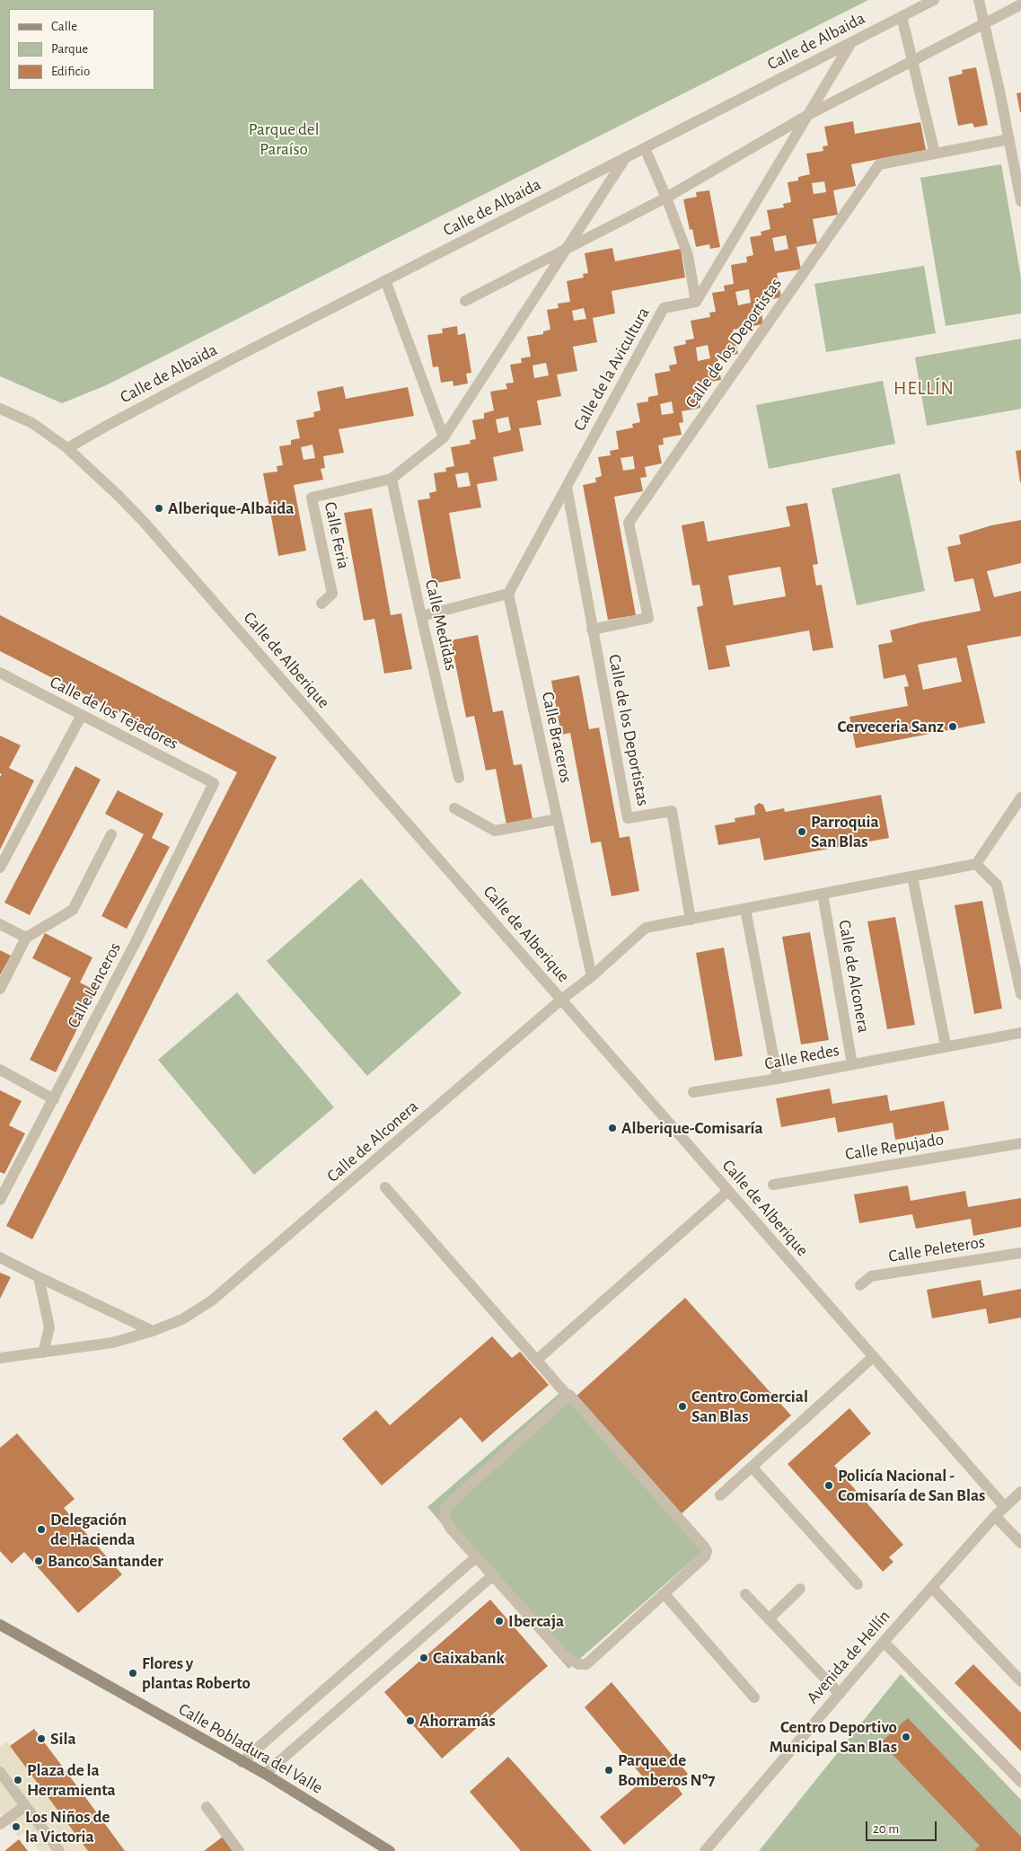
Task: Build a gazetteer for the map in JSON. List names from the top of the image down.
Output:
{
  "streets": {
    "street": [
      "Calle de Albaida",
      "Calle de los Deportistas",
      "Calle de la Avicultura",
      "Calle Feria",
      "Calle Medidas",
      "Calle de Alberique",
      "Calle de los Tejedores",
      "Calle Braceros",
      "Calle de Alconera",
      "Calle Lenceros",
      "Calle Redes",
      "Calle Repujado",
      "Calle Peleteros",
      "Avenida de Hellín",
      "Calle Pobladura del Valle"
    ]
  },
  "crossings": [
    ["Calle de Albaida", "Calle de Alberique"],
    ["Calle de los Deportistas", "Calle de la Avicultura"],
    ["Calle de los Deportistas", "Calle de Alconera"],
    ["Calle de la Avicultura", "Calle Braceros"],
    ["Calle Feria", "Calle Medidas"],
    ["Calle de Alberique", "Calle de Alconera"],
    ["Calle de Alberique", "Avenida de Hellín"],
    ["Calle de los Tejedores", "Calle Lenceros"],
    ["Calle Braceros", "Calle de Alconera"],
    ["Calle de Alconera", "Calle Redes"]
  ],
  "districts": ["HELLÍN"],
  "parks": ["Parque del Paraíso"],
  "places": [
    "Alberique-Albaida",
    "Cerveceria Sanz",
    "Parroquia San Blas",
    "Alberique-Comisaría",
    "Centro Comercial San Blas",
    "Policía Nacional - Comisaría de San Blas",
    "Delegación de Hacienda",
    "Banco Santander",
    "Ibercaja",
    "Caixabank",
    "Flores y plantas Roberto",
    "Ahorramás",
    "Centro Deportivo Municipal San Blas",
    "Sila",
    "Parque de Bomberos Nº7",
    "Plaza de la Herramienta",
    "Los Niños de la Victoria"
  ],
  "legend": ["Calle", "Parque", "Edificio"],
  "scale_bar": "20 m"
}
